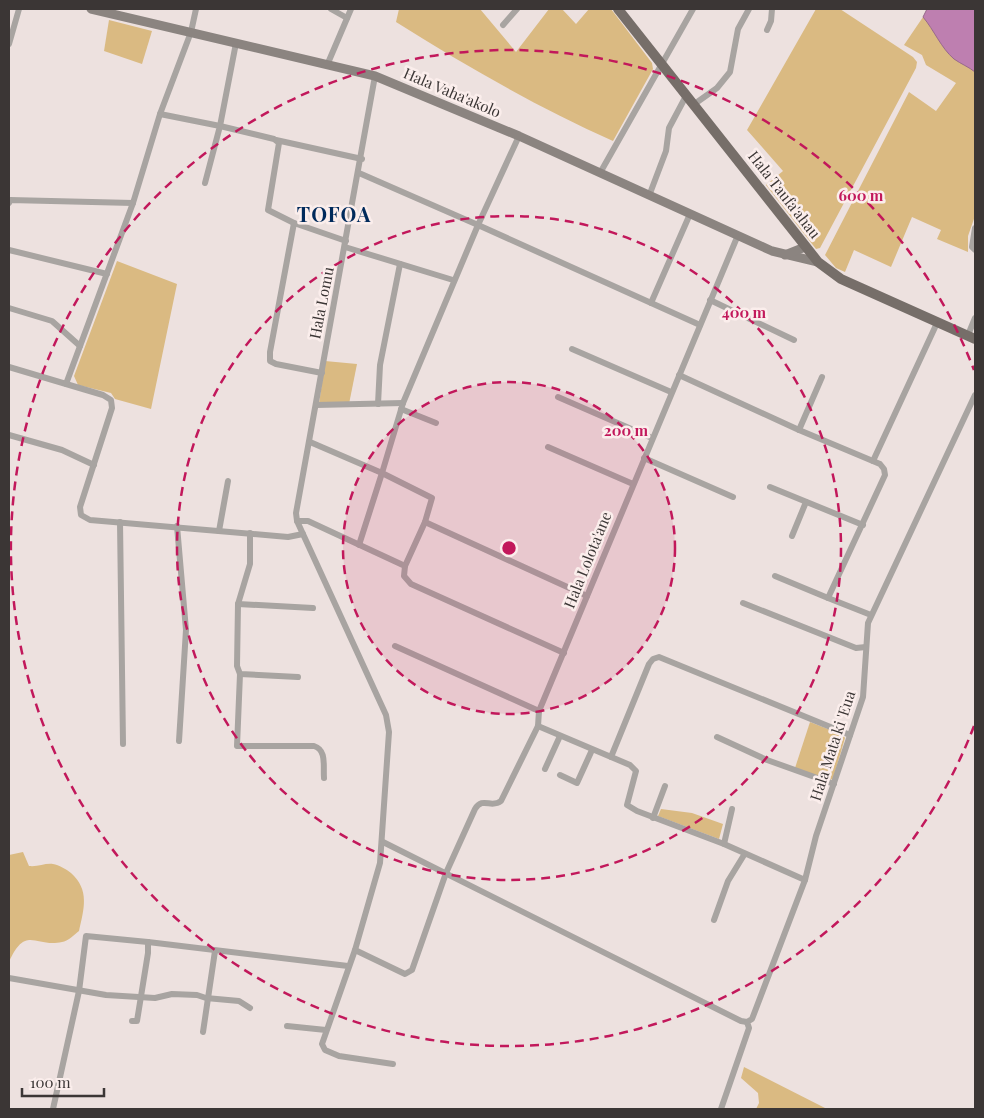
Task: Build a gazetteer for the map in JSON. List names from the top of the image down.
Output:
{
  "streets": {
    "main road": ["Hala Vaha'akolo", "Hala Taufa'ahau"],
    "street": ["Hala Lomu", "Hala Lolota'ane", "Hala Mata ki 'Eua"]
  },
  "crossings": [
    ["Hala Vaha'akolo", "Hala Taufa'ahau"],
    ["Hala Vaha'akolo", "Hala Lomu"],
    ["Hala Vaha'akolo", "Hala Lolota'ane"]
  ],
  "districts": ["TOFOA"],
  "scale_bar": "100 m",
  "rings": ["600 m", "400 m", "200 m"]
}
